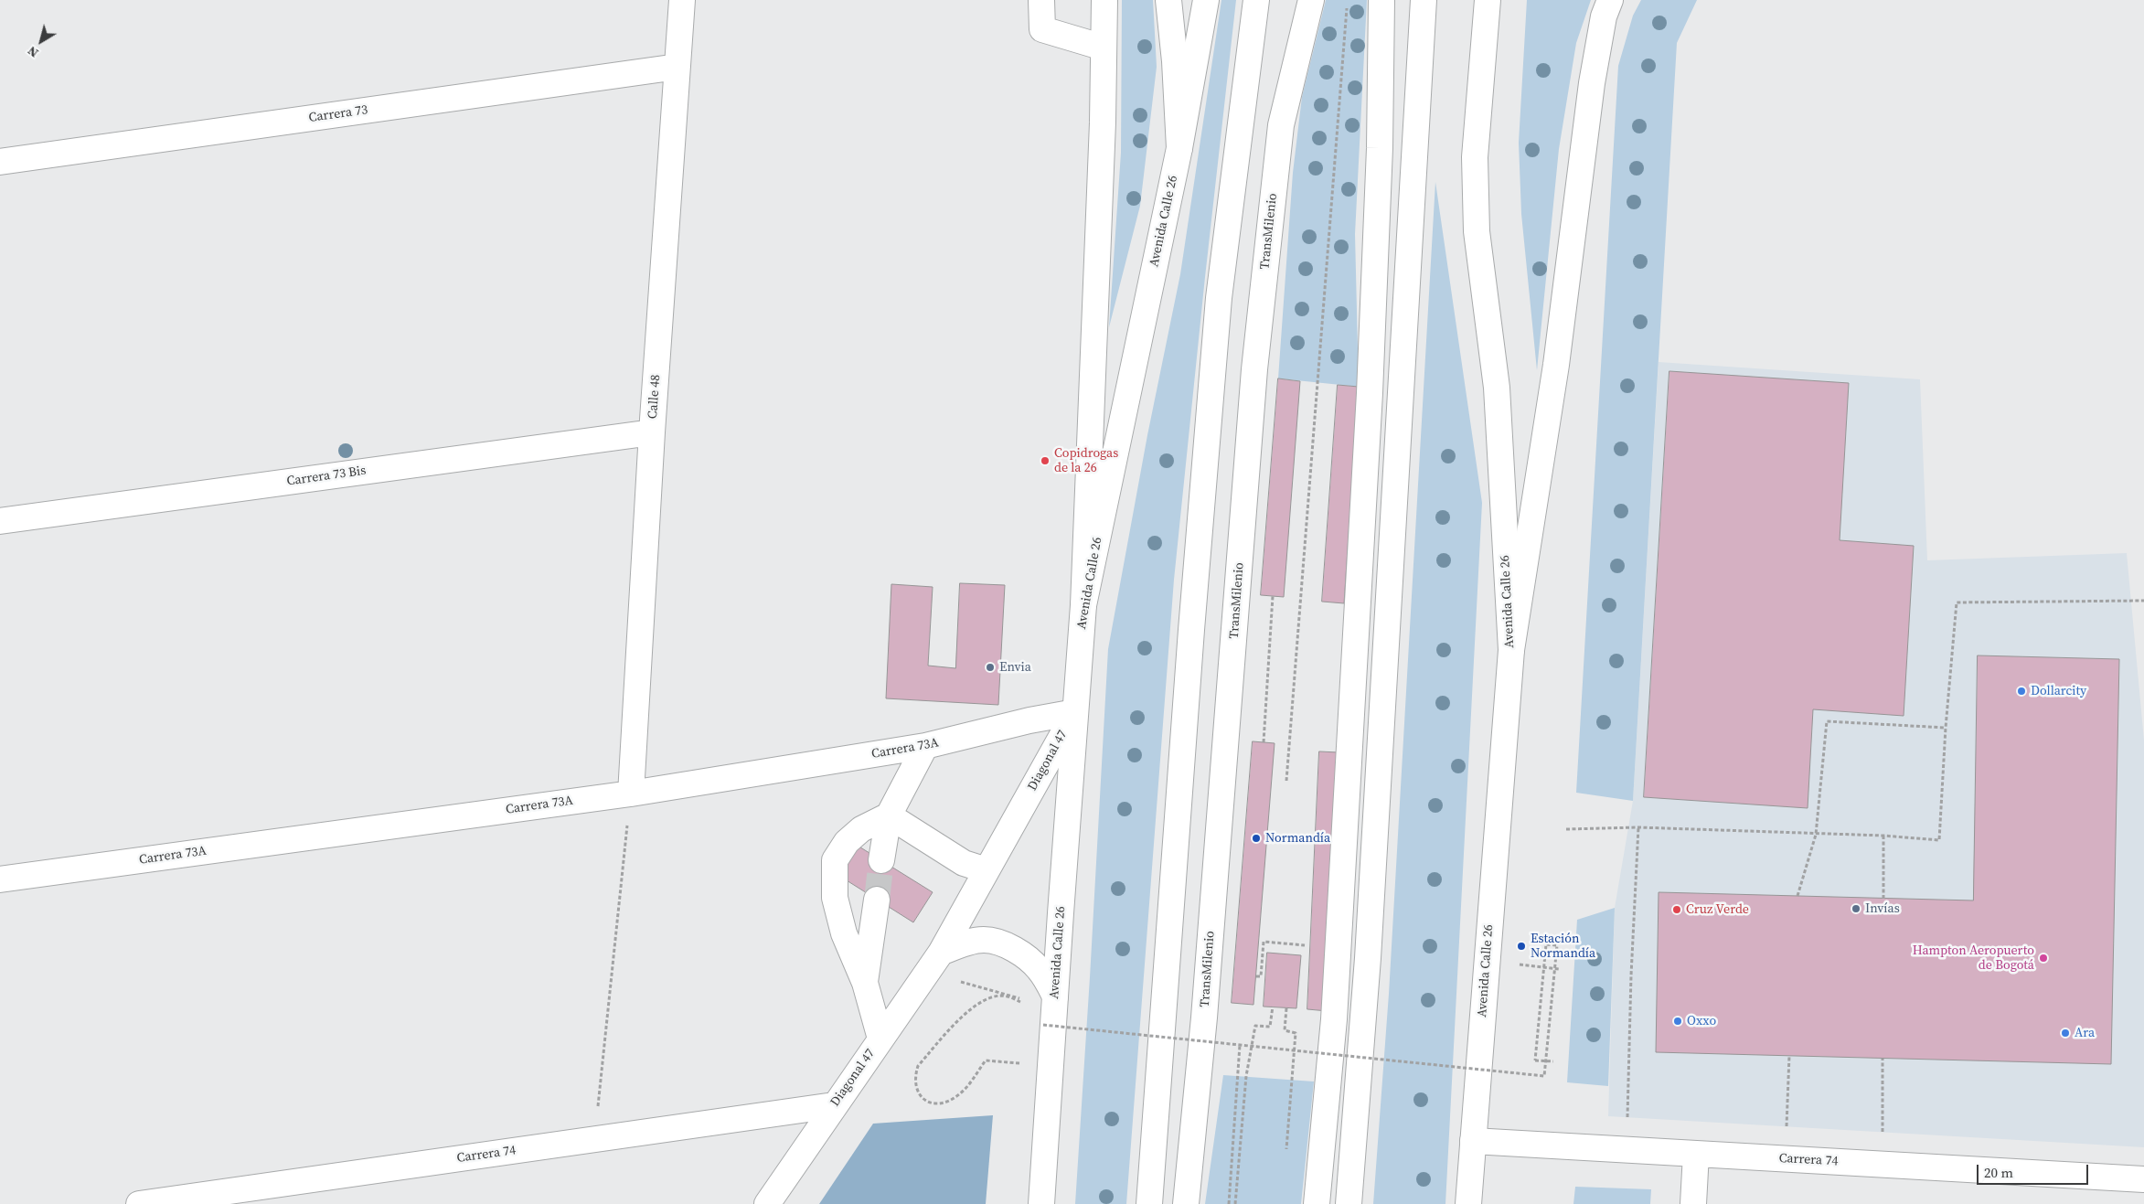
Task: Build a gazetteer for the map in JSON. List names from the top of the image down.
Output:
{
  "streets": {
    "main road": [
      "Carrera 73",
      "Avenida Calle 26",
      "TransMilenio",
      "Calle 48",
      "Carrera 73 Bis",
      "Carrera 73A",
      "Diagonal 47",
      "Carrera 74"
    ]
  },
  "crossings": [
    ["Carrera 73", "Calle 48"],
    ["Avenida Calle 26", "Carrera 73A"],
    ["Avenida Calle 26", "Diagonal 47"],
    ["Avenida Calle 26", "Carrera 74"],
    ["Calle 48", "Carrera 73 Bis"],
    ["Calle 48", "Carrera 73A"],
    ["Carrera 73A", "Diagonal 47"],
    ["Diagonal 47", "Carrera 74"]
  ],
  "places": [
    "Copidrogas de la 26",
    "Envia",
    "Dollarcity",
    "Normandía",
    "Invías",
    "Cruz Verde",
    "Estación Normandía",
    "Hampton Aeropuerto de Bogotá",
    "Oxxo",
    "Ara"
  ],
  "scale_bar": "20 m",
  "north": "bottom left"
}
